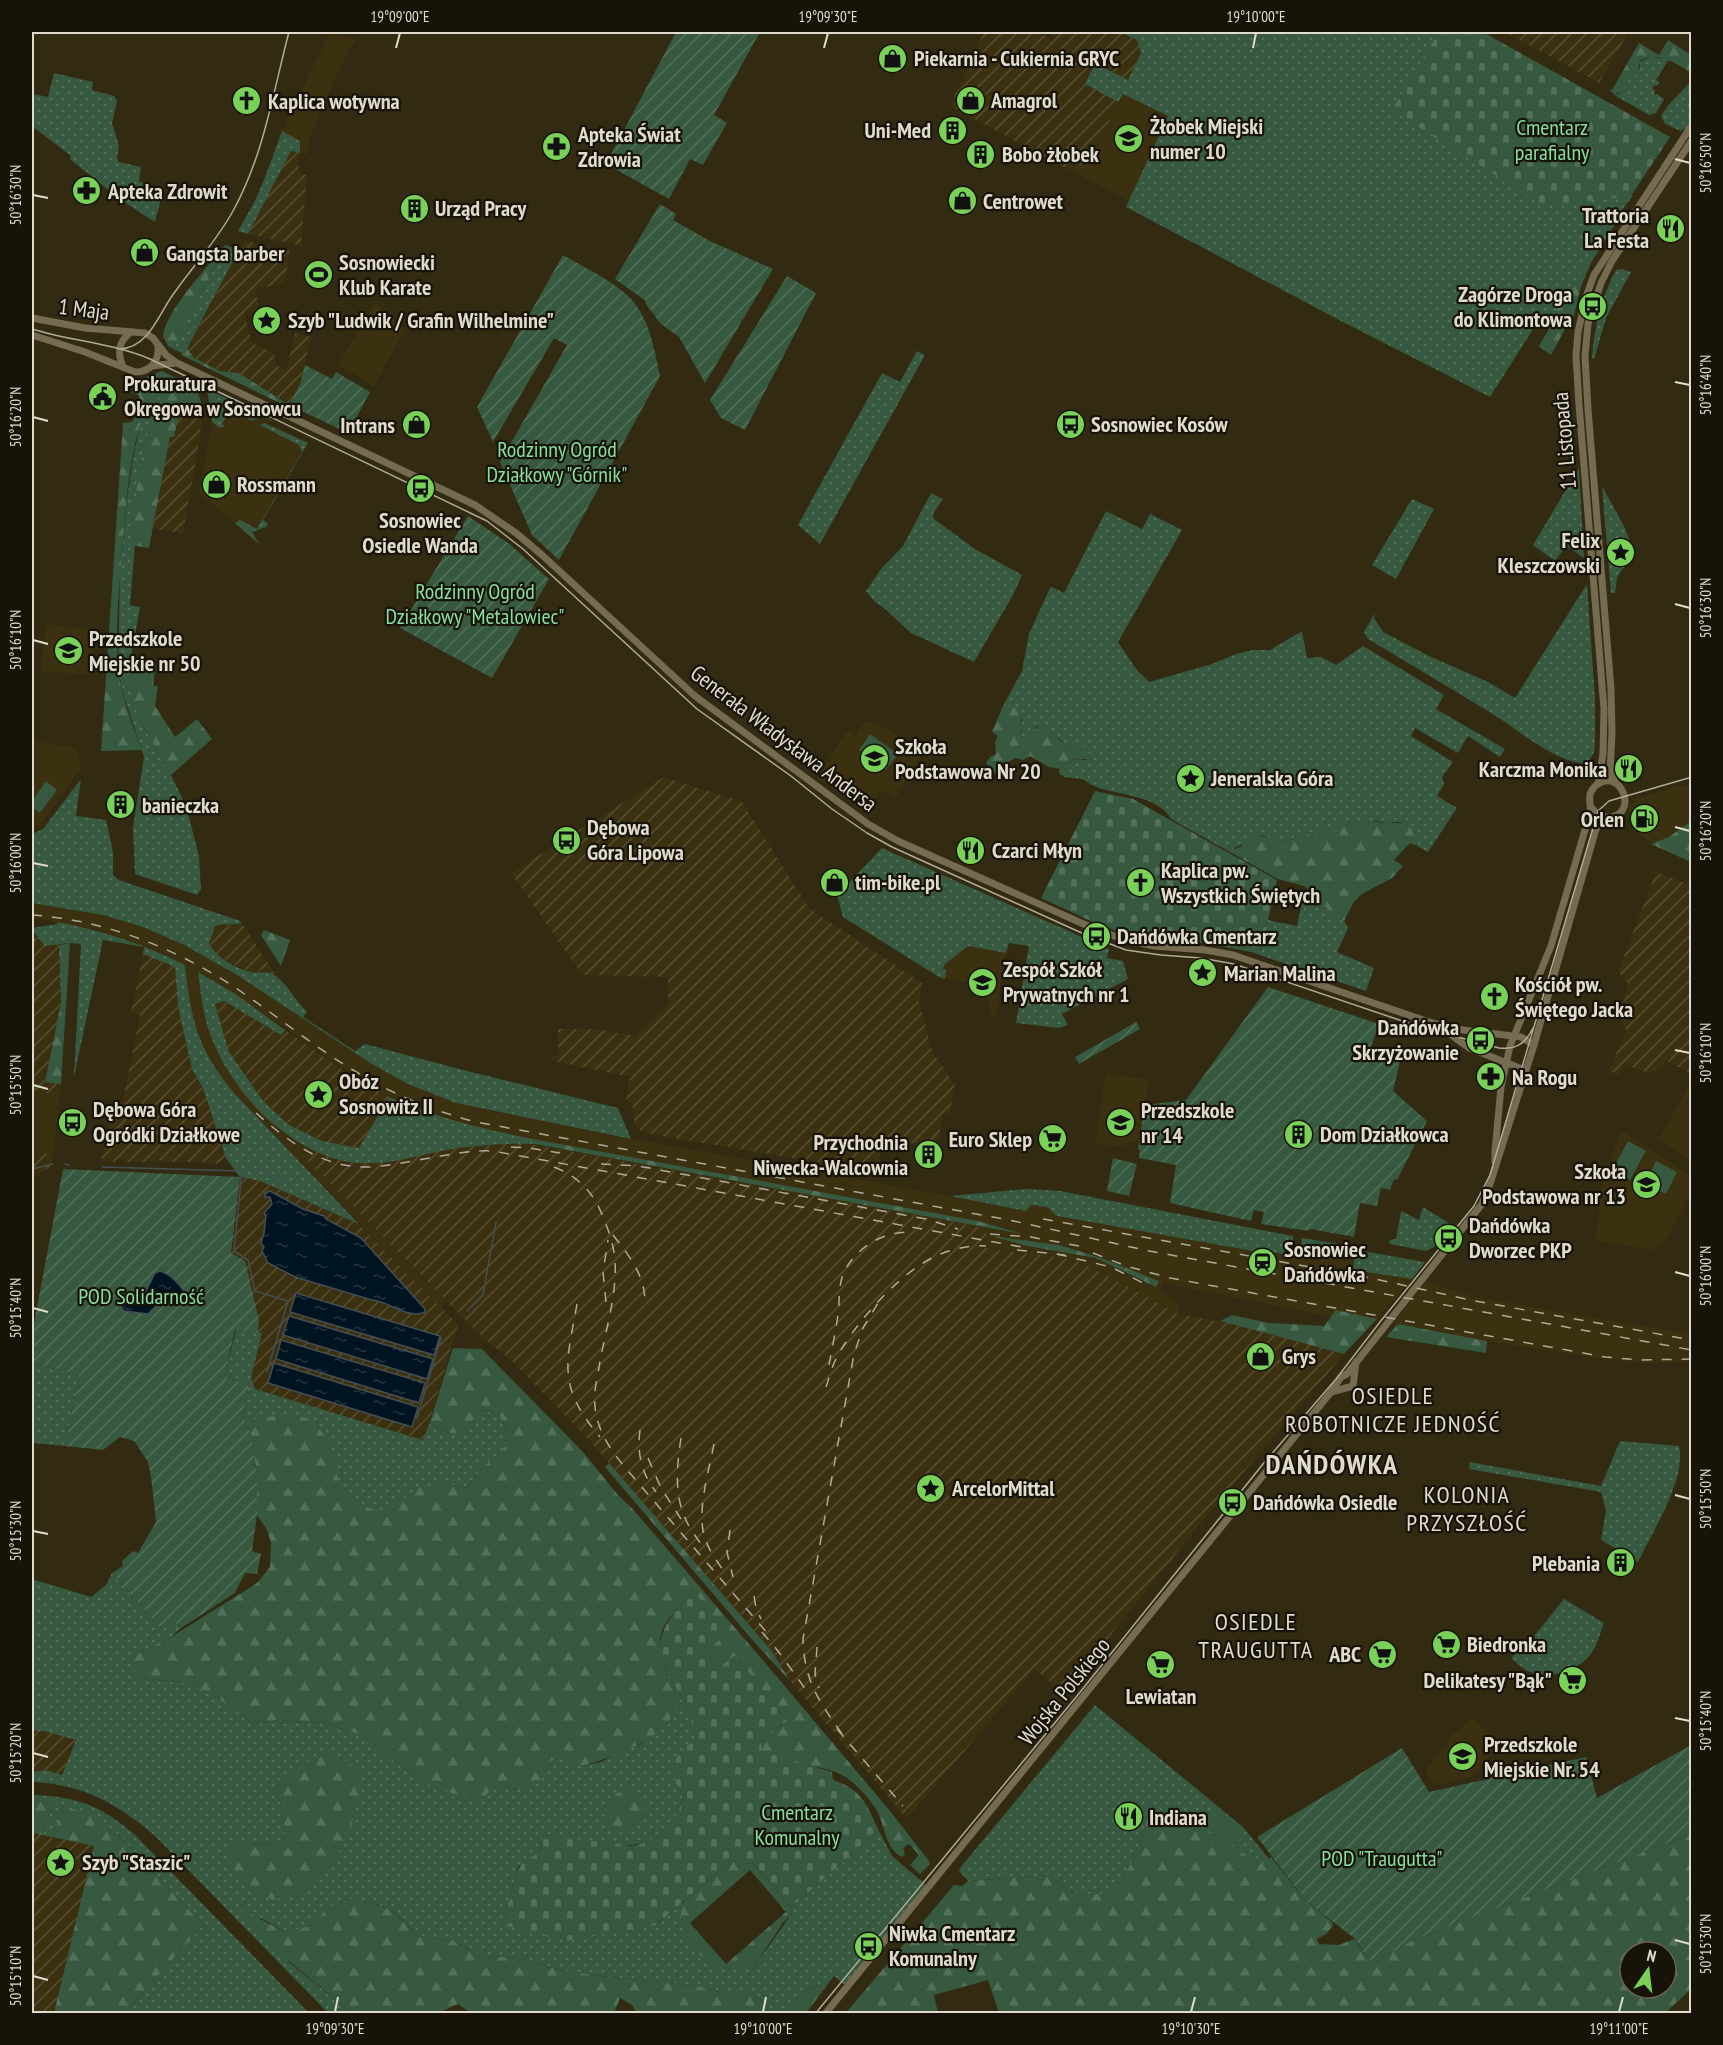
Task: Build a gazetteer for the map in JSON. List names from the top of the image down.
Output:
{
  "streets": {
    "main road": [
      "1 Maja",
      "11 Listopada",
      "Generała Władysława Andersa",
      "Wojska Polskiego"
    ]
  },
  "crossings": [
    ["1 Maja", "Generała Władysława Andersa"]
  ],
  "districts": [
    "OSIEDLE ROBOTNICZE JEDNOŚĆ",
    "DAŃDÓWKA",
    "KOLONIA PRZYSZŁOŚĆ",
    "OSIEDLE TRAUGUTTA"
  ],
  "parks": [
    "Cmentarz parafialny",
    "Rodzinny Ogród Działkowy \"Górnik\"",
    "Rodzinny Ogród Działkowy \"Metalowiec\"",
    "POD Solidarność",
    "Cmentarz Komunalny",
    "POD \"Traugutta\""
  ],
  "places": {
    "shop": [
      "Piekarnia - Cukiernia GRYC",
      "Amagrol",
      "Centrowet",
      "Gangsta barber",
      "Intrans",
      "Rossmann",
      "tim-bike.pl",
      "Grys"
    ],
    "church": ["Kaplica wotywna", "Kaplica pw. Wszystkich Świętych", "Kościół pw. Świętego Jacka"],
    "building": [
      "Uni-Med",
      "Bobo żłobek",
      "Urząd Pracy",
      "banieczka",
      "Dom Działkowca",
      "Przychodnia Niwecka-Walcownia",
      "Plebania"
    ],
    "school or university": [
      "Żłobek Miejski numer 10",
      "Przedszkole Miejskie nr 50",
      "Szkoła Podstawowa Nr 20",
      "Zespół Szkół Prywatnych nr 1",
      "Przedszkole nr 14",
      "Szkoła Podstawowa nr 13",
      "Przedszkole Miejskie Nr. 54"
    ],
    "pharmacy": ["Apteka Świat Zdrowia", "Apteka Zdrowit", "Na Rogu"],
    "restaurant": [
      "Trattoria La Festa",
      "Karczma Monika",
      "Czarci Młyn",
      "Indiana"
    ],
    "sports": ["Sosnowiecki Klub Karate"],
    "bus stop": [
      "Zagórze Droga do Klimontowa",
      "Sosnowiec Kosów",
      "Sosnowiec Osiedle Wanda",
      "Dębowa Góra Lipowa",
      "Dańdówka Cmentarz",
      "Dańdówka Skrzyżowanie",
      "Dębowa Góra Ogródki Działkowe",
      "Dańdówka Dworzec PKP",
      "Dańdówka Osiedle",
      "Niwka Cmentarz Komunalny"
    ],
    "place": [
      "Szyb \"Ludwik / Grafin Wilhelmine\"",
      "Felix Kleszczowski",
      "Jeneralska Góra",
      "Marian Malina",
      "Obóz Sosnowitz II",
      "ArcelorMittal",
      "Szyb \"Staszic\""
    ],
    "public building": ["Prokuratura Okręgowa w Sosnowcu"],
    "fuel station": ["Orlen"],
    "supermarket": [
      "Euro Sklep",
      "Biedronka",
      "ABC",
      "Lewiatan",
      "Delikatesy \"Bąk\""
    ],
    "station": ["Sosnowiec Dańdówka"]
  },
  "north": "top",
  "coordinates": [
    "19°09'00\"E",
    "19°09'30\"E",
    "19°10'00\"E",
    "50°16'50\"N",
    "50°16'30\"N",
    "50°16'40\"N",
    "50°16'20\"N",
    "50°16'10\"N",
    "50°16'00\"N",
    "50°15'50\"N",
    "50°15'40\"N",
    "50°15'30\"N",
    "50°15'20\"N",
    "50°15'10\"N",
    "19°10'30\"E",
    "19°11'00\"E"
  ]
}
